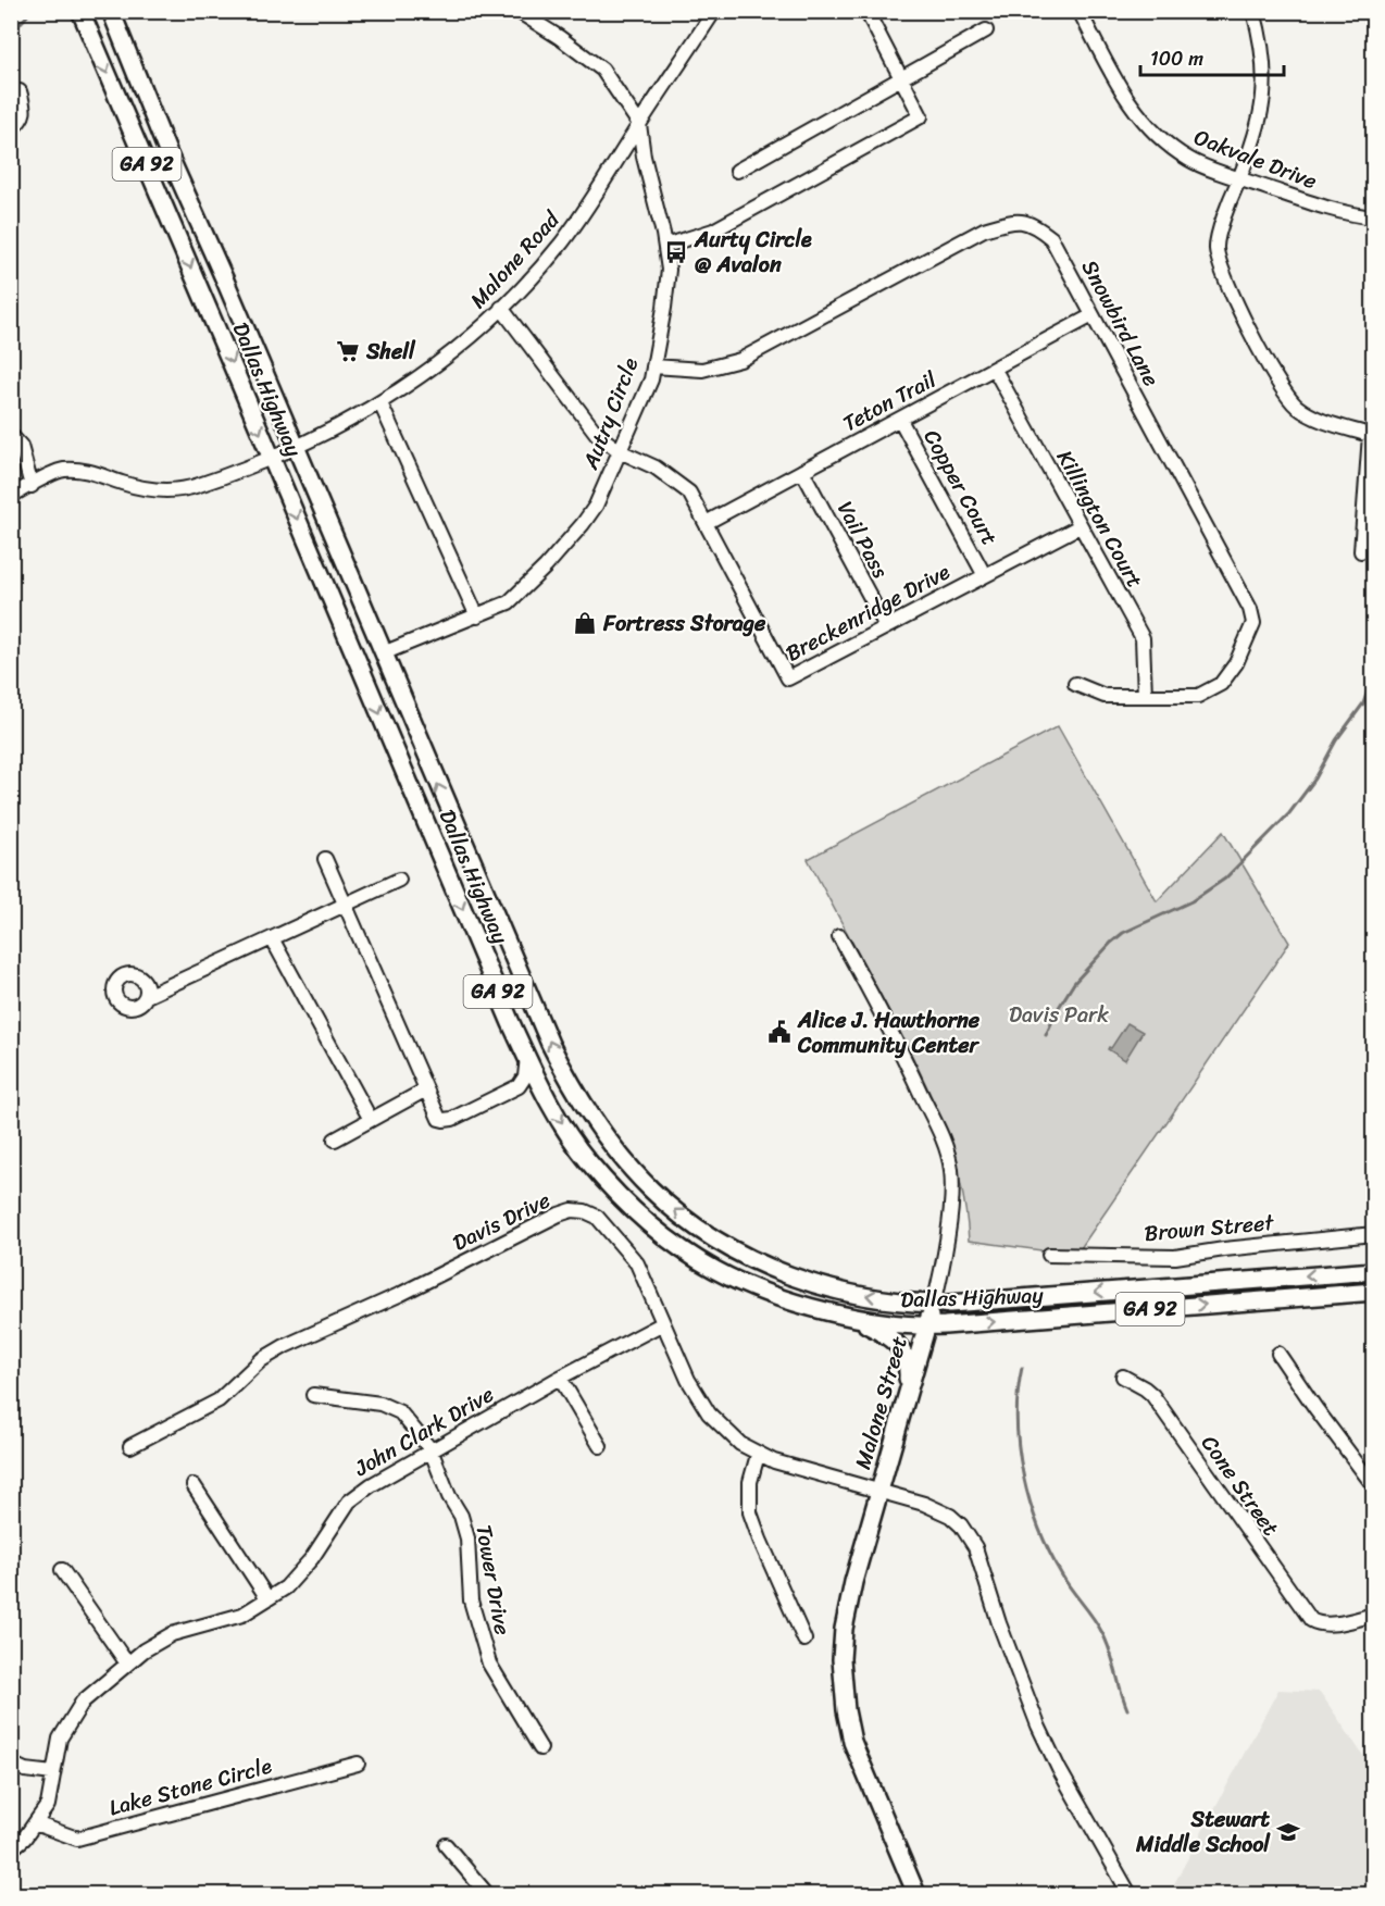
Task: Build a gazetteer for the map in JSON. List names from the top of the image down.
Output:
{
  "streets": {
    "main road": ["GA 92", "Dallas Highway", "Malone Street"],
    "street": [
      "Oakvale Drive",
      "Malone Road",
      "Snowbird Lane",
      "Teton Trail",
      "Autry Circle",
      "Copper Court",
      "Killington Court",
      "Vail Pass",
      "Breckenridge Drive",
      "Davis Drive",
      "Brown Street",
      "John Clark Drive",
      "Cone Street",
      "Tower Drive",
      "Lake Stone Circle"
    ]
  },
  "crossings": [
    ["Malone Road", "Dallas Highway"],
    ["Malone Road", "Autry Circle"],
    ["Malone Road", "Breckenridge Drive"],
    ["Snowbird Lane", "Teton Trail"],
    ["Snowbird Lane", "Autry Circle"],
    ["Snowbird Lane", "Killington Court"],
    ["Dallas Highway", "Autry Circle"],
    ["Dallas Highway", "Malone Street"],
    ["Teton Trail", "Copper Court"],
    ["Teton Trail", "Killington Court"],
    ["Teton Trail", "Vail Pass"],
    ["Teton Trail", "Breckenridge Drive"],
    ["Autry Circle", "Breckenridge Drive"],
    ["Copper Court", "Breckenridge Drive"],
    ["Killington Court", "Breckenridge Drive"],
    ["Vail Pass", "Breckenridge Drive"],
    ["Davis Drive", "Malone Street"],
    ["Davis Drive", "John Clark Drive"],
    ["John Clark Drive", "Tower Drive"],
    ["John Clark Drive", "Lake Stone Circle"]
  ],
  "parks": ["Davis Park"],
  "places": {
    "bus stop": ["Aurty Circle @ Avalon"],
    "supermarket": ["Shell"],
    "shop": ["Fortress Storage"],
    "public building": ["Alice J. Hawthorne Community Center"],
    "school or university": ["Stewart Middle School"]
  },
  "scale_bar": "100 m"
}
